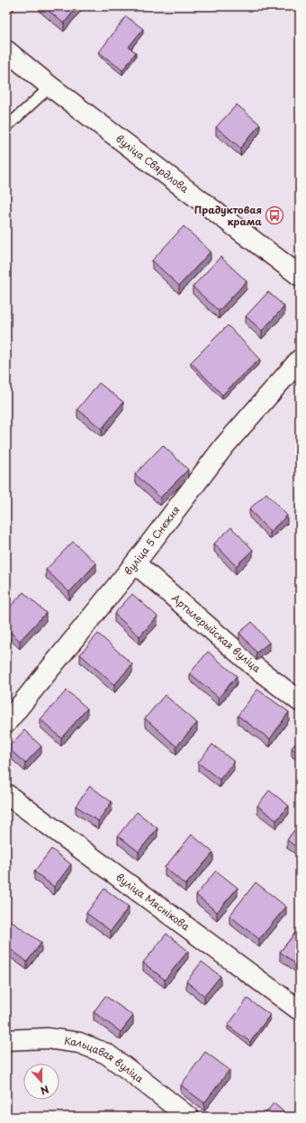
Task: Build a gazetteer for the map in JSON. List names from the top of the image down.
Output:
{
  "streets": {
    "street": [
      "вуліца Свярдлова",
      "вуліца 5 Снежня",
      "Артылерыйская вуліца",
      "вуліца Мяснікова",
      "Кальцавая вуліца"
    ]
  },
  "crossings": [
    ["вуліца 5 Снежня", "Артылерыйская вуліца"]
  ],
  "places": {
    "bus stop": ["Прадуктовая крама"]
  },
  "north": "bottom"
}
